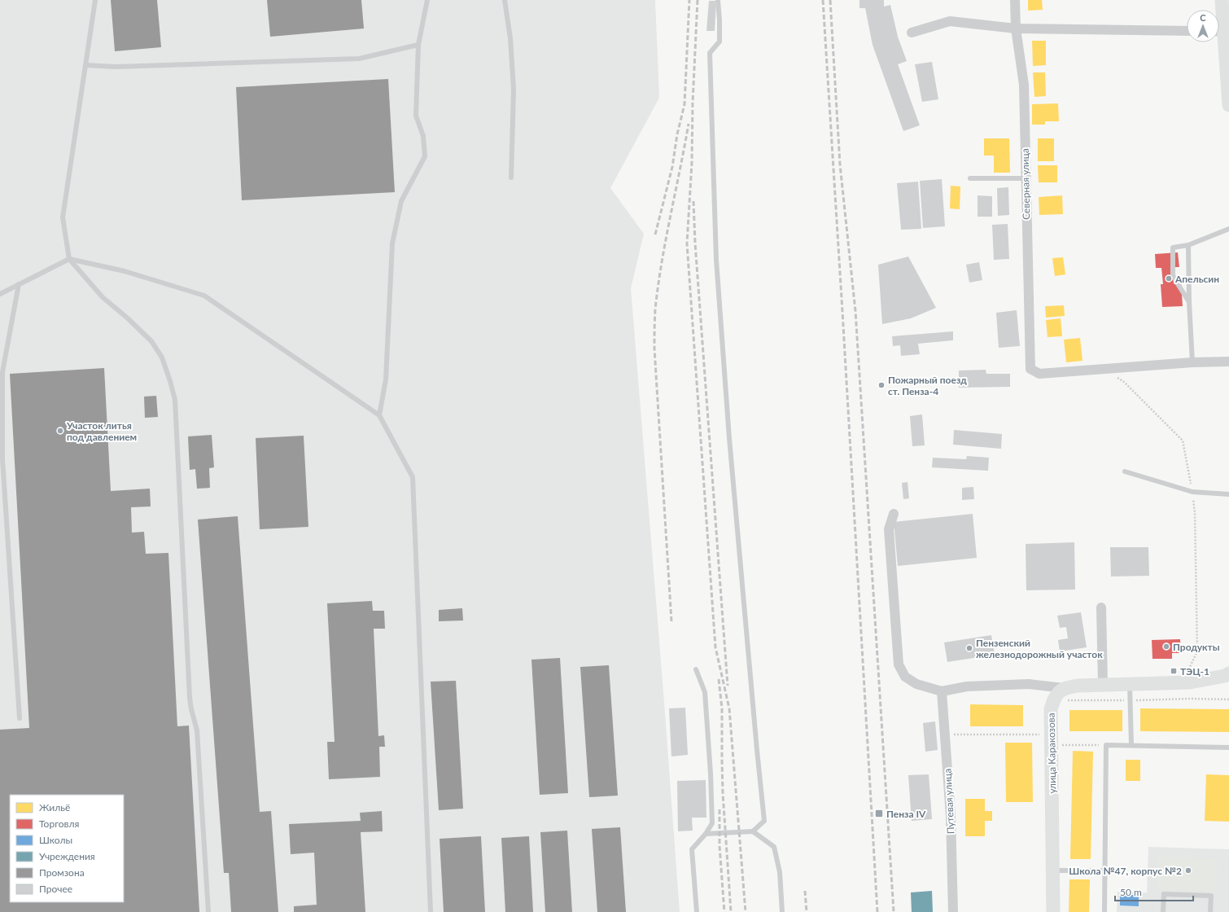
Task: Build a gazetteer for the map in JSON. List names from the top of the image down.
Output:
{
  "streets": {
    "main road": ["улица Каракозова"],
    "street": ["Северная улица", "Путевая улица"]
  },
  "places": {
    "other": [
      "Апельсин",
      "Пожарный поезд ст. Пенза-4",
      "Участок литья под давлением",
      "Продукты",
      "Пензенский железнодорожный участок",
      "Школа №47, корпус №2"
    ],
    "transit": ["ТЭЦ-1", "Пенза IV"]
  },
  "legend": [
    "Жильё",
    "Торговля",
    "Школы",
    "Учреждения",
    "Промзона",
    "Прочее"
  ],
  "scale_bar": "50 m",
  "north": "top"
}
